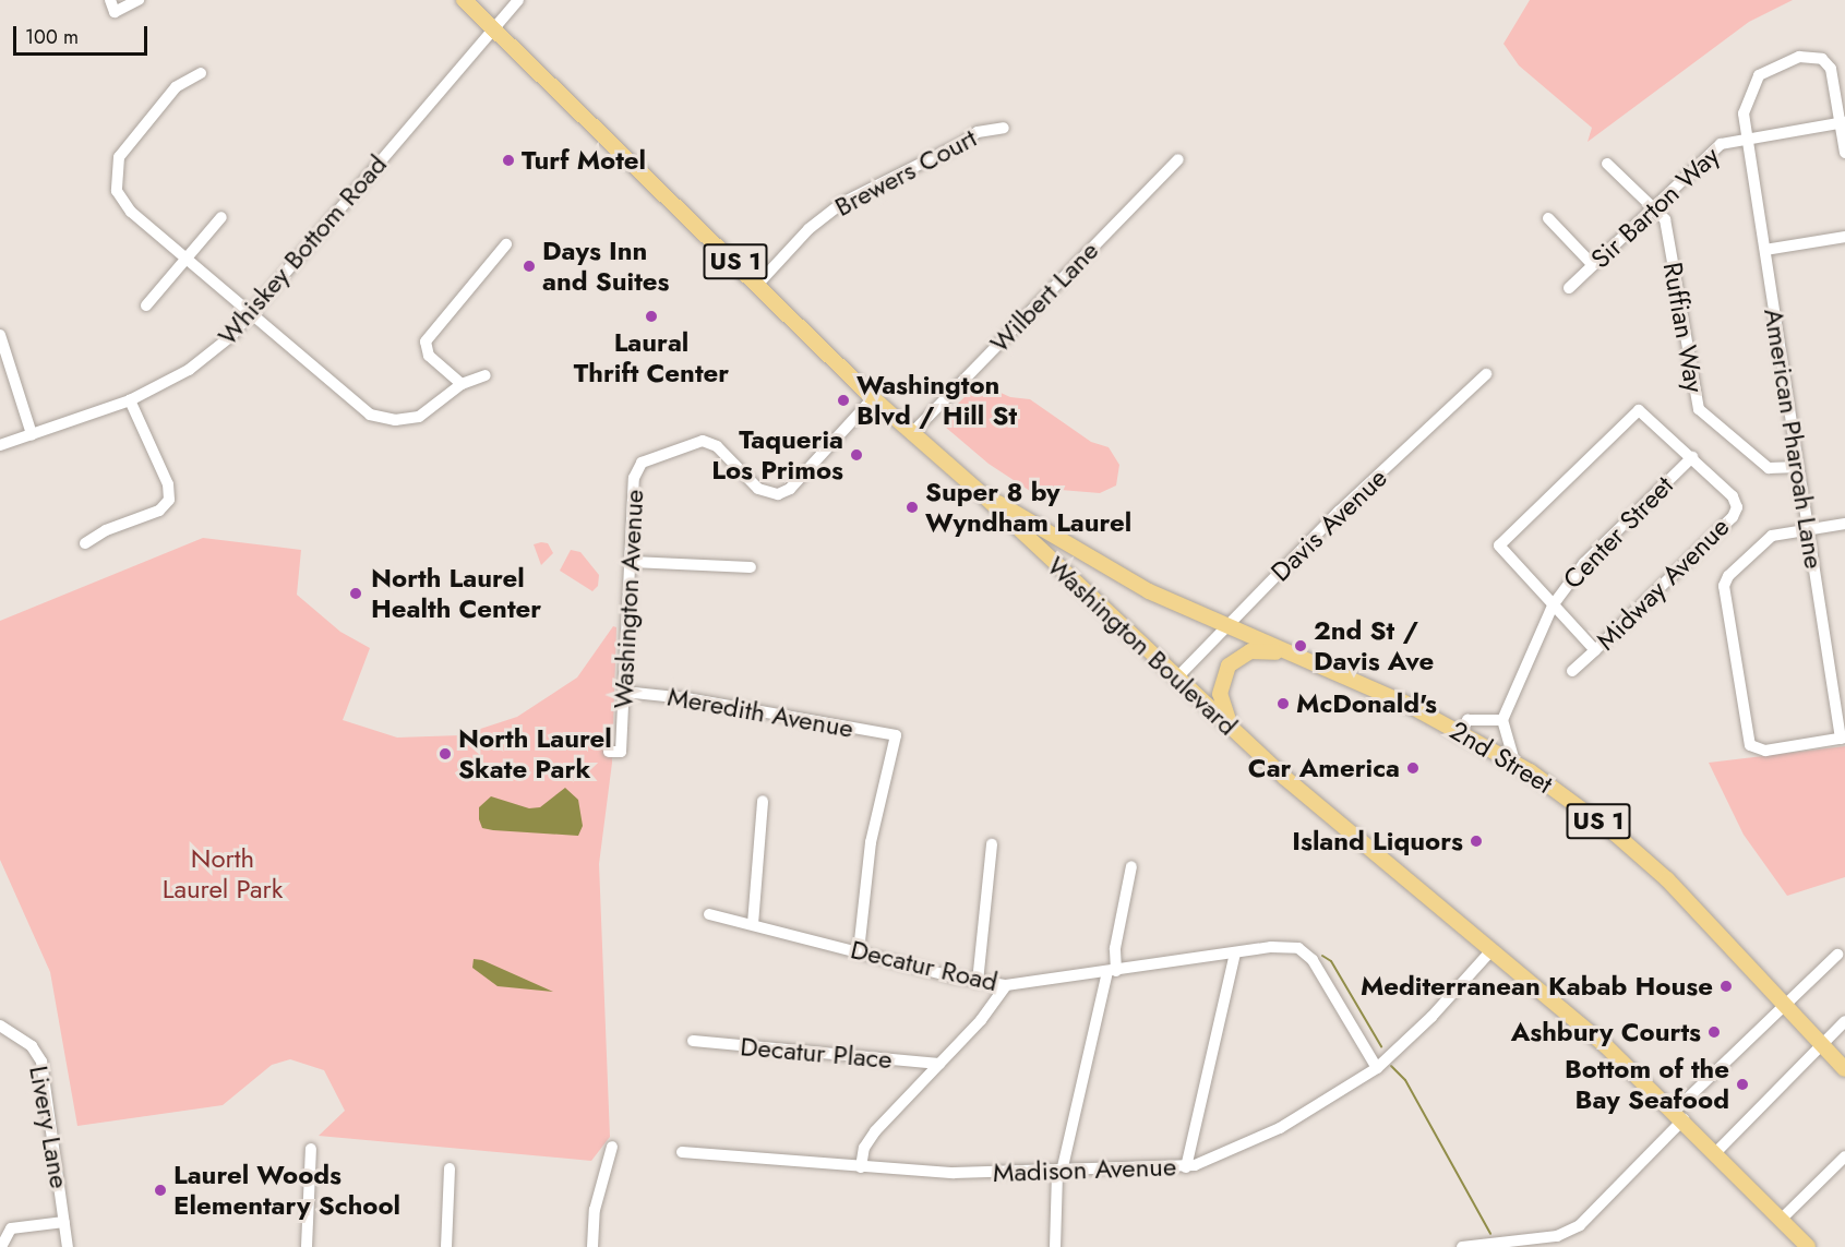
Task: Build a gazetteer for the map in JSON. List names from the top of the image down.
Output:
{
  "streets": {
    "main road": ["US 1", "Washington Boulevard", "2nd Street"],
    "street": [
      "Brewers Court",
      "Sir Barton Way",
      "Whiskey Bottom Road",
      "Wilbert Lane",
      "Ruffian Way",
      "American Pharoah Lane",
      "Davis Avenue",
      "Center Street",
      "Midway Avenue",
      "Washington Avenue",
      "Meredith Avenue",
      "Decatur Road",
      "Decatur Place",
      "Livery Lane",
      "Madison Avenue"
    ]
  },
  "crossings": [
    ["Brewers Court", "Washington Boulevard"],
    ["Sir Barton Way", "Ruffian Way"],
    ["Sir Barton Way", "American Pharoah Lane"],
    ["Whiskey Bottom Road", "Washington Boulevard"],
    ["Wilbert Lane", "Washington Boulevard"],
    ["Ruffian Way", "American Pharoah Lane"],
    ["Davis Avenue", "Washington Boulevard"],
    ["Davis Avenue", "2nd Street"],
    ["Center Street", "Midway Avenue"],
    ["Washington Avenue", "Washington Boulevard"],
    ["Washington Avenue", "Meredith Avenue"],
    ["Washington Boulevard", "2nd Street"],
    ["Washington Boulevard", "Madison Avenue"],
    ["Meredith Avenue", "Decatur Road"],
    ["Decatur Road", "Madison Avenue"]
  ],
  "parks": ["North Laurel Park"],
  "places": [
    "Turf Motel",
    "Days Inn and Suites",
    "Laural Thrift Center",
    "Washington Blvd / Hill St",
    "Taqueria Los Primos",
    "Super 8 by Wyndham Laurel",
    "North Laurel Health Center",
    "2nd St / Davis Ave",
    "McDonald's",
    "North Laurel Skate Park",
    "Car America",
    "Island Liquors",
    "Mediterranean Kabab House",
    "Ashbury Courts",
    "Bottom of the Bay Seafood",
    "Laurel Woods Elementary School"
  ],
  "scale_bar": "100 m"
}
